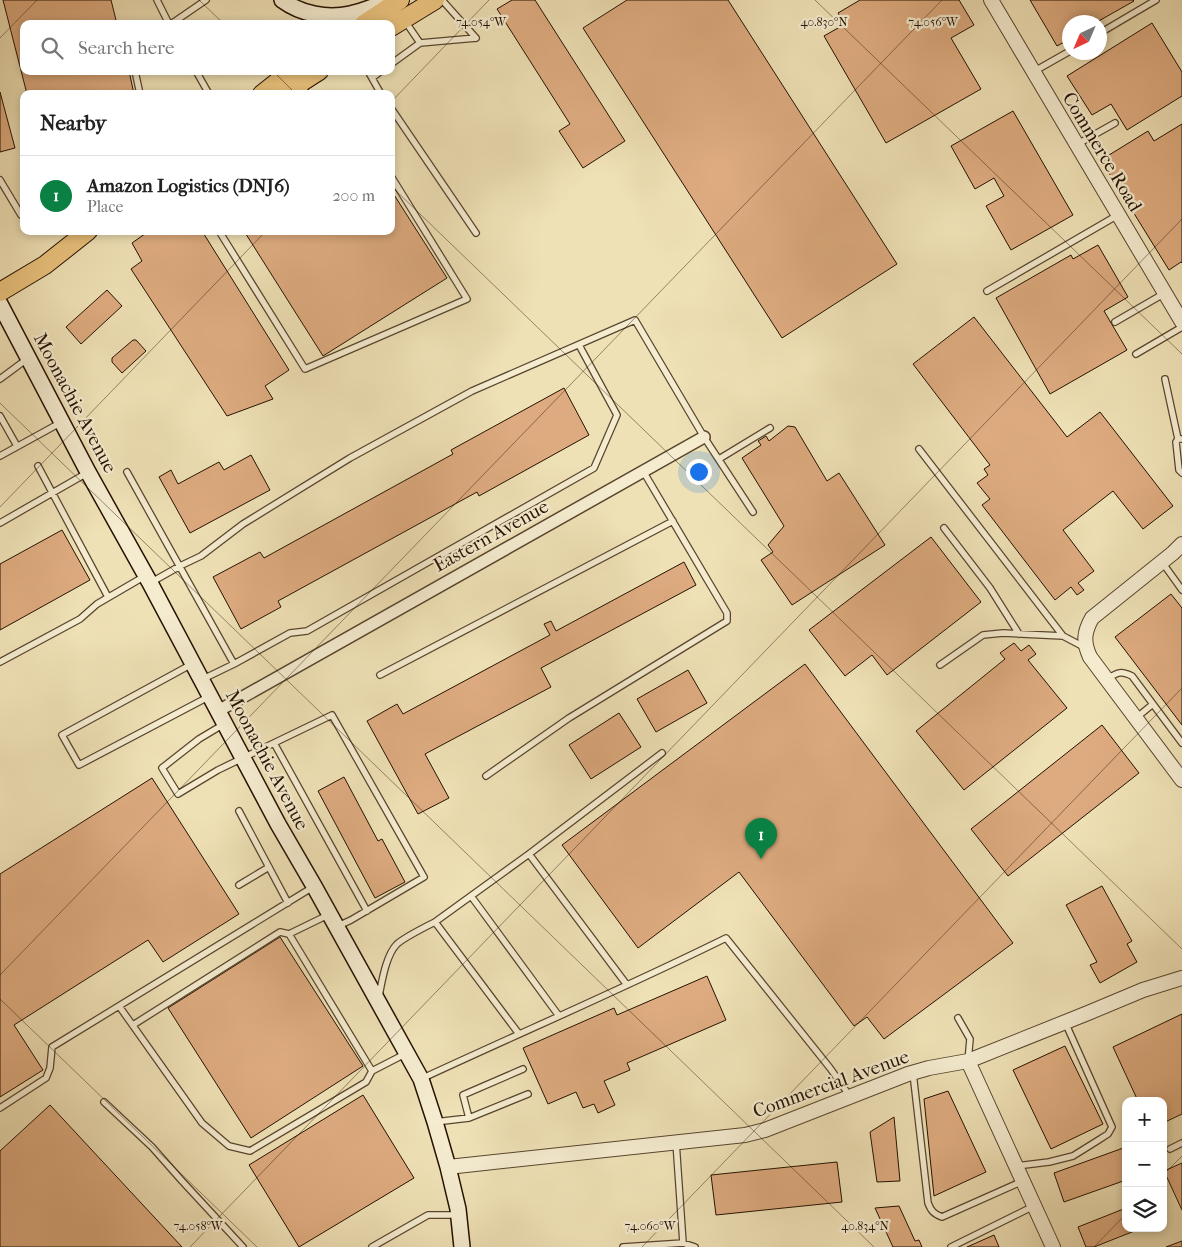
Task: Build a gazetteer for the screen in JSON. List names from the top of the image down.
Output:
{
  "streets": {
    "main road": ["Moonachie Avenue"],
    "street": ["Commerce Road", "Eastern Avenue", "Commercial Avenue"]
  },
  "crossings": [
    ["Moonachie Avenue", "Eastern Avenue"],
    ["Moonachie Avenue", "Commercial Avenue"]
  ],
  "north": "bottom left",
  "page": {
    "search": "Search here",
    "heading": "Nearby",
    "list": [
      {
        "mark": "1",
        "name": "Amazon Logistics (DNJ6)",
        "note": "Place",
        "value": "200 m"
      }
    ],
    "pins": "1",
    "map_buttons": ["+", "−"]
  },
  "coordinates": [
    "40.830°N",
    "74.054°W",
    "74.056°W",
    "74.058°W",
    "74.060°W",
    "40.834°N"
  ]
}
